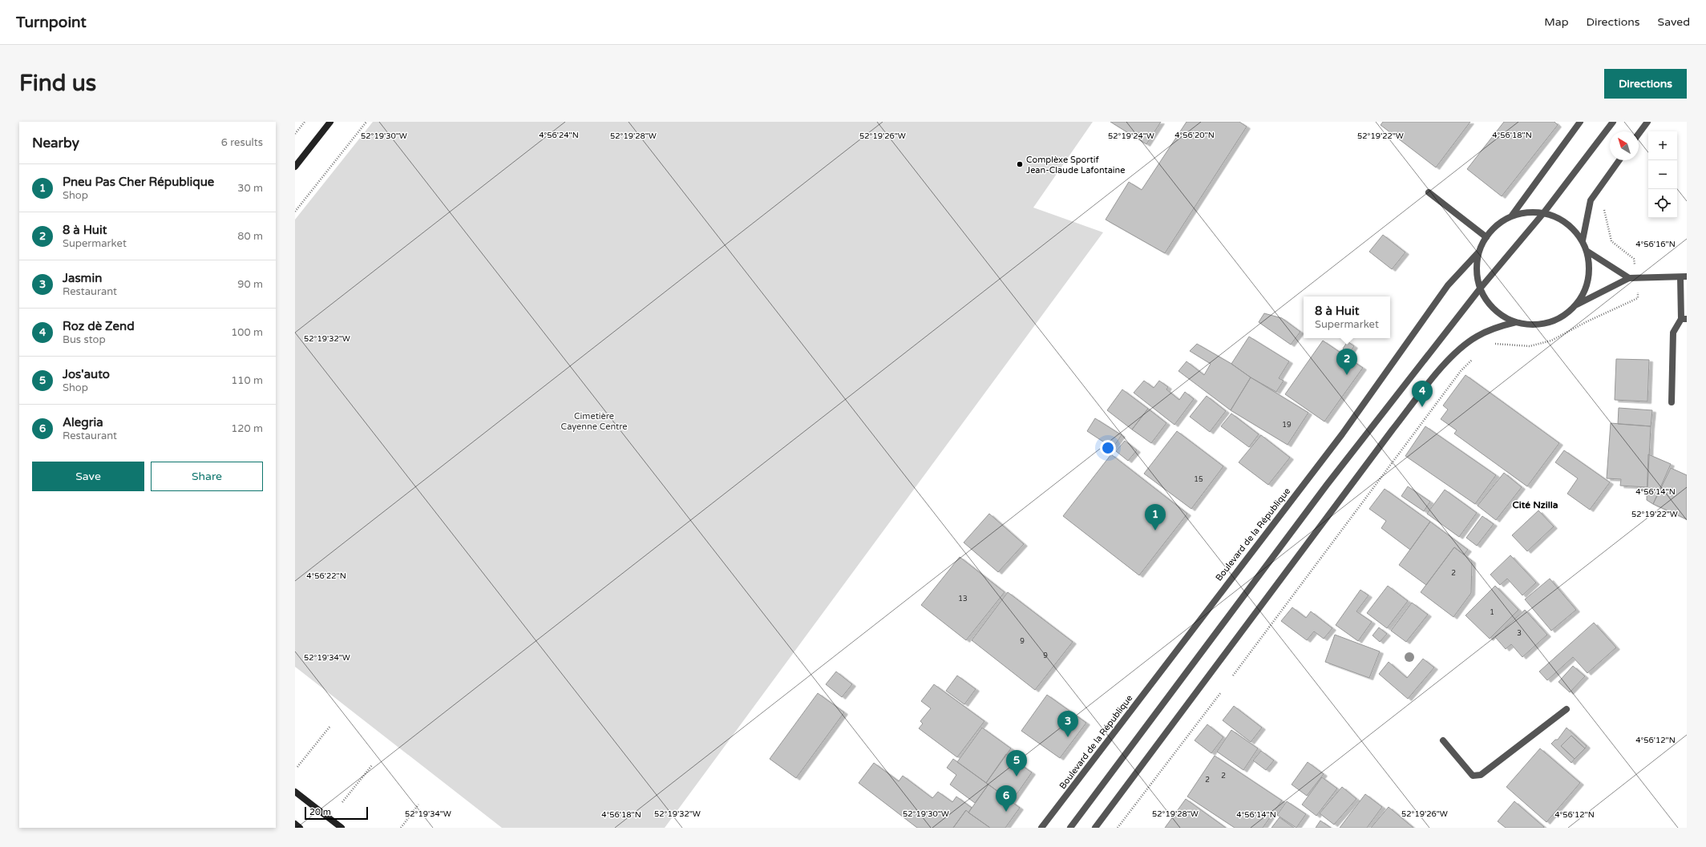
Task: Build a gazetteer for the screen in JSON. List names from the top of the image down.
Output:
{
  "streets": {
    "street": ["Boulevard de la République"]
  },
  "districts": ["Cité Nzilla"],
  "parks": ["Cimetière Cayenne Centre"],
  "places": ["Complèxe Sportif Jean-Claude Lafontaine"],
  "house_numbers": [
    "19",
    "15",
    "2",
    "13",
    "1",
    "3",
    "9",
    "9",
    "2",
    "2"
  ],
  "scale_bar": "20 m",
  "north": "top left",
  "page": {
    "header": "Turnpoint",
    "nav": ["Map", "Directions", "Saved"],
    "buttons": [
      "Directions",
      ["Save", "Share"]
    ],
    "title": "Find us",
    "heading": ["Nearby", "6 results"],
    "map_buttons": ["+", "−"],
    "list": [
      {
        "mark": "1",
        "name": "Pneu Pas Cher République",
        "note": "Shop",
        "value": "30 m"
      },
      {
        "mark": "2",
        "name": "8 à Huit",
        "note": "Supermarket",
        "value": "80 m"
      },
      {
        "mark": "3",
        "name": "Jasmin",
        "note": "Restaurant",
        "value": "90 m"
      },
      {
        "mark": "4",
        "name": "Roz dè Zend",
        "note": "Bus stop",
        "value": "100 m"
      },
      {
        "mark": "5",
        "name": "Jos'auto",
        "note": "Shop",
        "value": "110 m"
      },
      {
        "mark": "6",
        "name": "Alegria",
        "note": "Restaurant",
        "value": "120 m"
      }
    ],
    "popup": ["8 à Huit", "Supermarket"],
    "pins": [
      "2",
      "4",
      "1",
      "3",
      "5",
      "6"
    ],
    "scale": "20 m"
  },
  "coordinates": [
    "4°56'24\"N",
    "4°56'20\"N",
    "4°56'18\"N",
    "52°19'30\"W",
    "52°19'28\"W",
    "52°19'26\"W",
    "52°19'24\"W",
    "52°19'22\"W",
    "4°56'16\"N",
    "52°19'32\"W",
    "4°56'14\"N",
    "4°56'22\"N",
    "52°19'34\"W",
    "4°56'12\"N"
  ]
}
